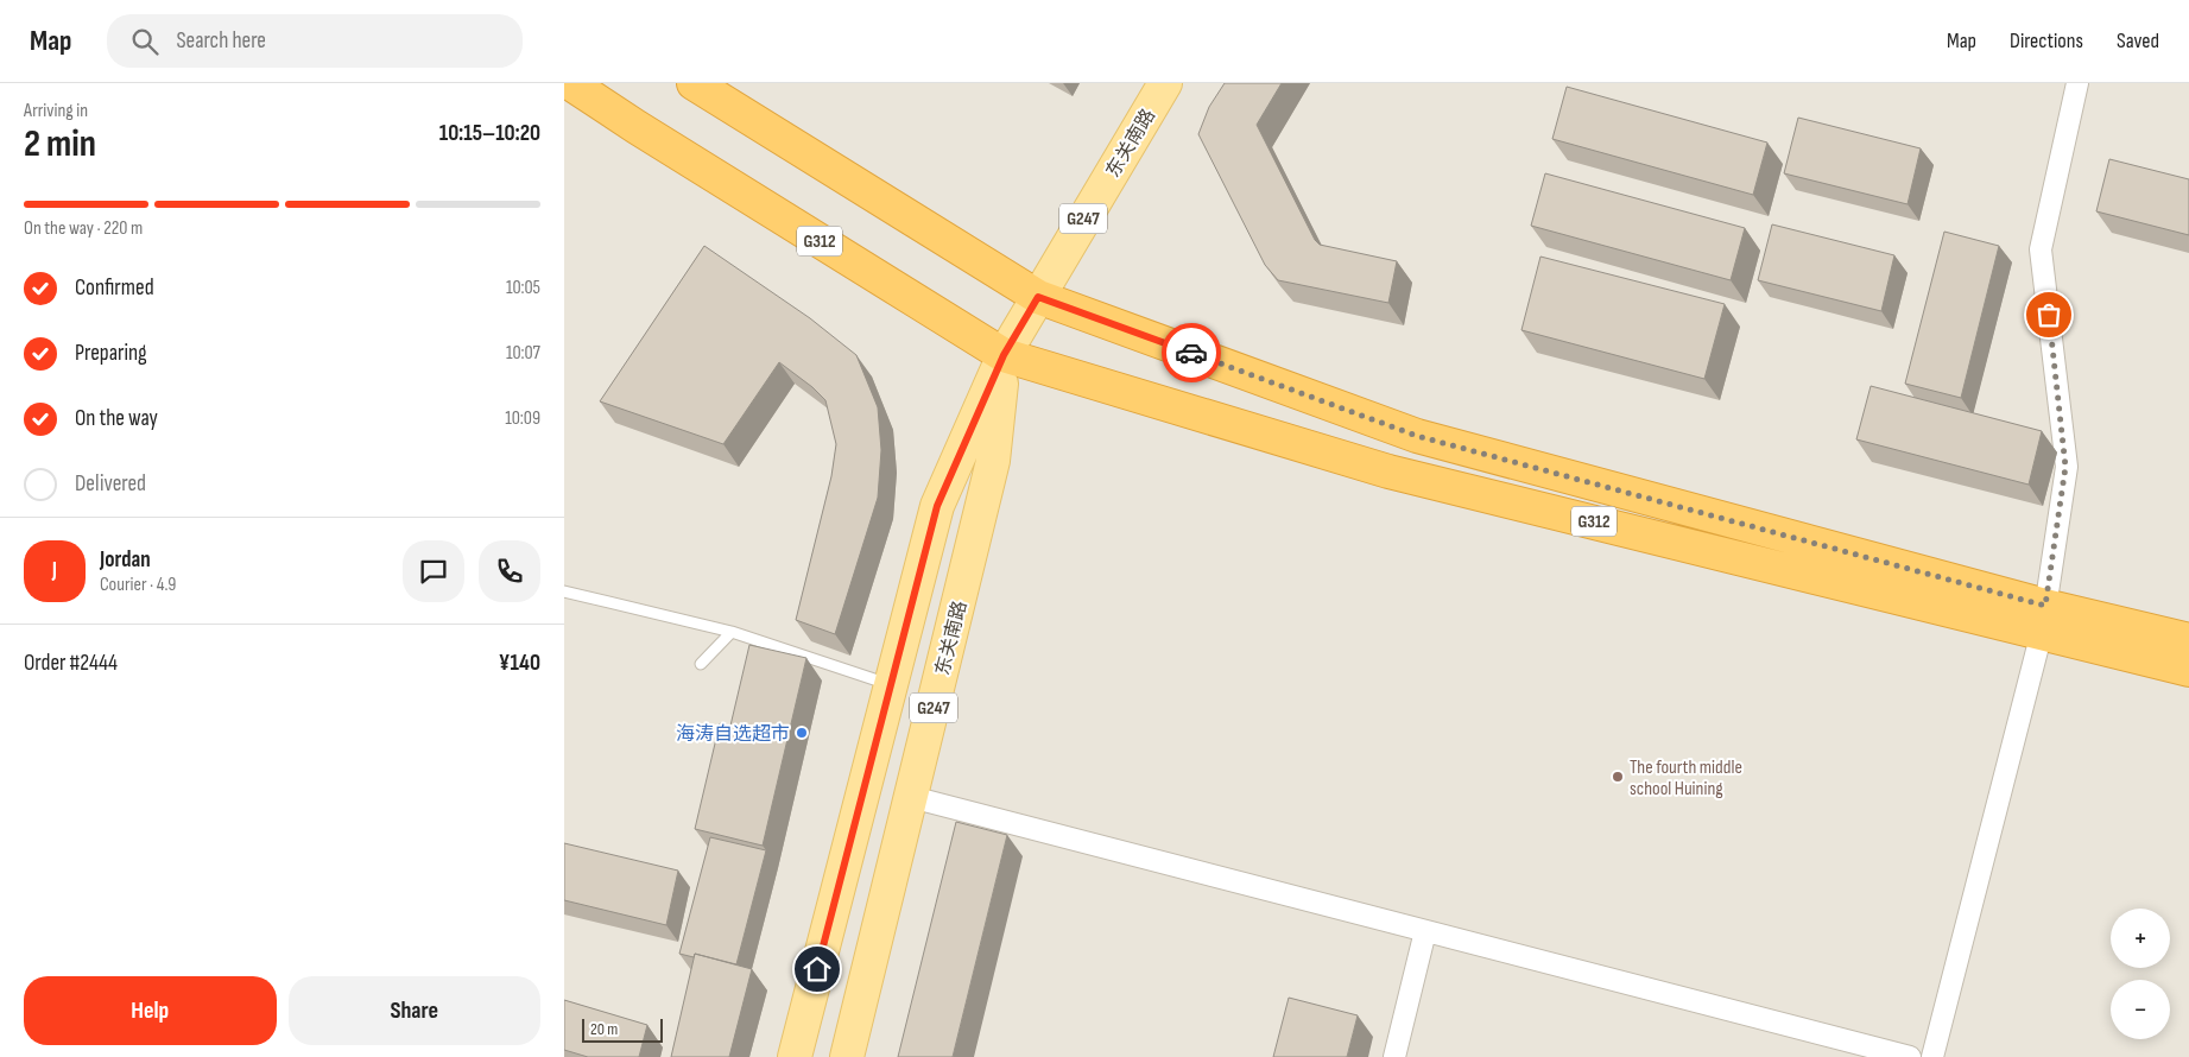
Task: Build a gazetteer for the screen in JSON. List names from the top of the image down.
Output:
{
  "streets": {
    "highway": ["G312"],
    "main road": ["东关南路", "G247"]
  },
  "crossings": [
    ["东关南路", "G312"]
  ],
  "places": ["海涛自选超市", "The fourth middle school Huining"],
  "scale_bar": "20 m",
  "page": {
    "header": "Map",
    "search": "Search here",
    "nav": ["Map", "Directions", "Saved"],
    "heading": ["2 min", "Arriving in", "10:15–10:20"],
    "panel": [
      "Jordan",
      "Courier · 4.9",
      "Order #2444",
      "¥140"
    ],
    "bar": "On the way · 220 m",
    "list": [
      ["Confirmed", "10:05"],
      ["Preparing", "10:07"],
      ["On the way", "10:09"],
      "Delivered"
    ],
    "round": "J",
    "map_buttons": ["+", "−"],
    "buttons": ["Help", "Share"],
    "scale": "20 m"
  }
}
